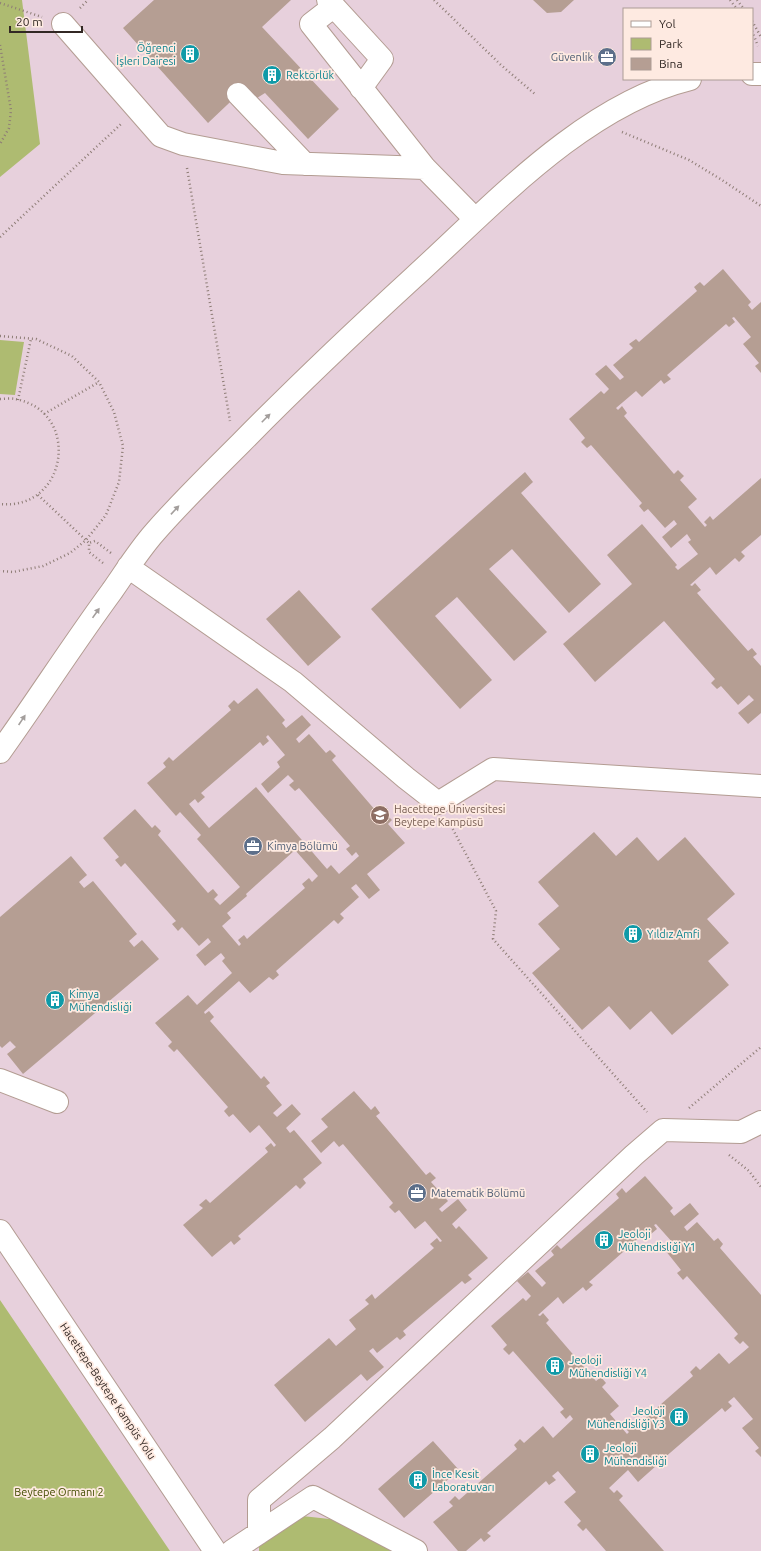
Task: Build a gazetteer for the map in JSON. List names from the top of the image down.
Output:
{
  "streets": {
    "street": ["Hacettepe-Beytepe Kampüs Yolu"]
  },
  "parks": ["Beytepe Ormanı 2"],
  "places": {
    "building": [
      "Öğrenci İşleri Dairesi",
      "Rektörlük",
      "Yıldız Amfi",
      "Kimya Mühendisliği",
      "Jeoloji Mühendisliği Y1",
      "Jeoloji Mühendisliği Y4",
      "Jeoloji Mühendisliği Y3",
      "Jeoloji Mühendisliği",
      "İnce Kesit Laboratuvarı"
    ],
    "office": ["Güvenlik", "Kimya Bölümü", "Matematik Bölümü"],
    "school or university": ["Hacettepe Üniversitesi Beytepe Kampüsü"]
  },
  "legend": ["Yol", "Park", "Bina"],
  "scale_bar": "20 m"
}
